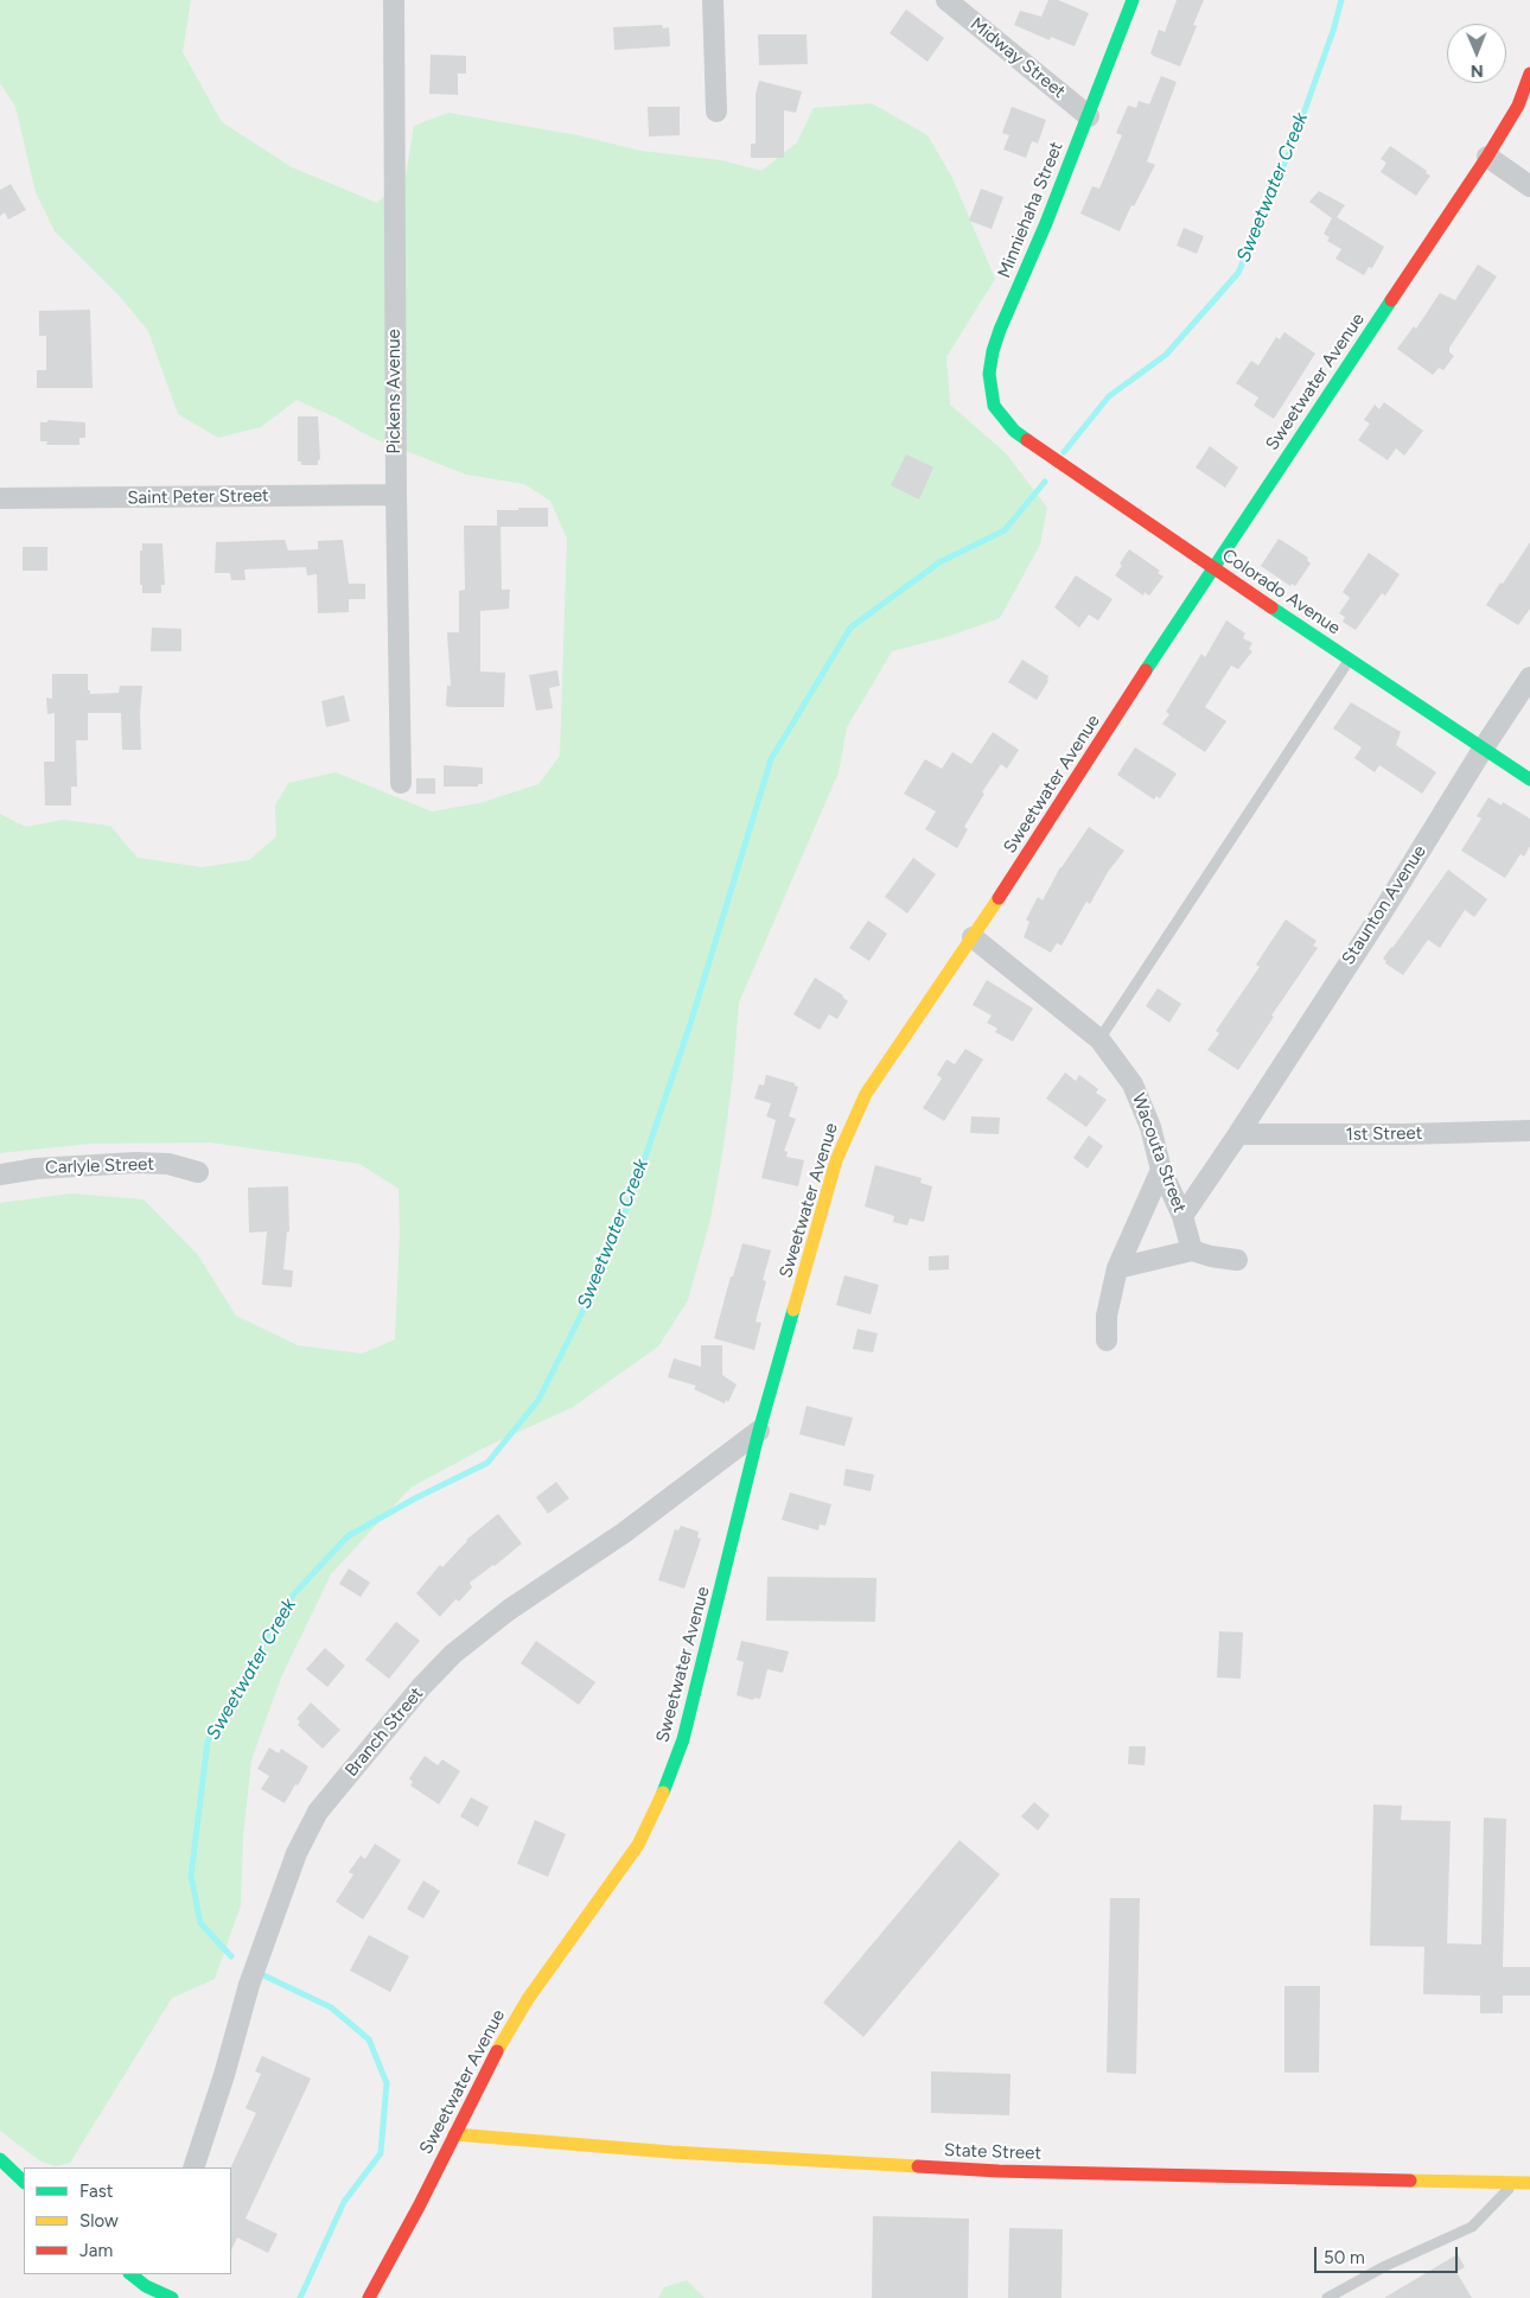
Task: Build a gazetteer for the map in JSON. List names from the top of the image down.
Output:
{
  "streets": {
    "street": [
      "Midway Street",
      "Minniehaha Street",
      "Sweetwater Avenue",
      "Pickens Avenue",
      "Saint Peter Street",
      "Colorado Avenue",
      "Staunton Avenue",
      "1st Street",
      "Wacouta Street",
      "Carlyle Street",
      "Branch Street",
      "State Street"
    ]
  },
  "crossings": [
    ["Midway Street", "Minniehaha Street"],
    ["Minniehaha Street", "Colorado Avenue"],
    ["Sweetwater Avenue", "Colorado Avenue"],
    ["Sweetwater Avenue", "Wacouta Street"],
    ["Sweetwater Avenue", "Branch Street"],
    ["Sweetwater Avenue", "State Street"],
    ["Pickens Avenue", "Saint Peter Street"],
    ["Colorado Avenue", "Staunton Avenue"],
    ["Staunton Avenue", "1st Street"],
    ["Staunton Avenue", "Wacouta Street"]
  ],
  "water": ["Sweetwater Creek"],
  "legend": ["Fast", "Slow", "Jam"],
  "scale_bar": "50 m",
  "north": "bottom"
}
